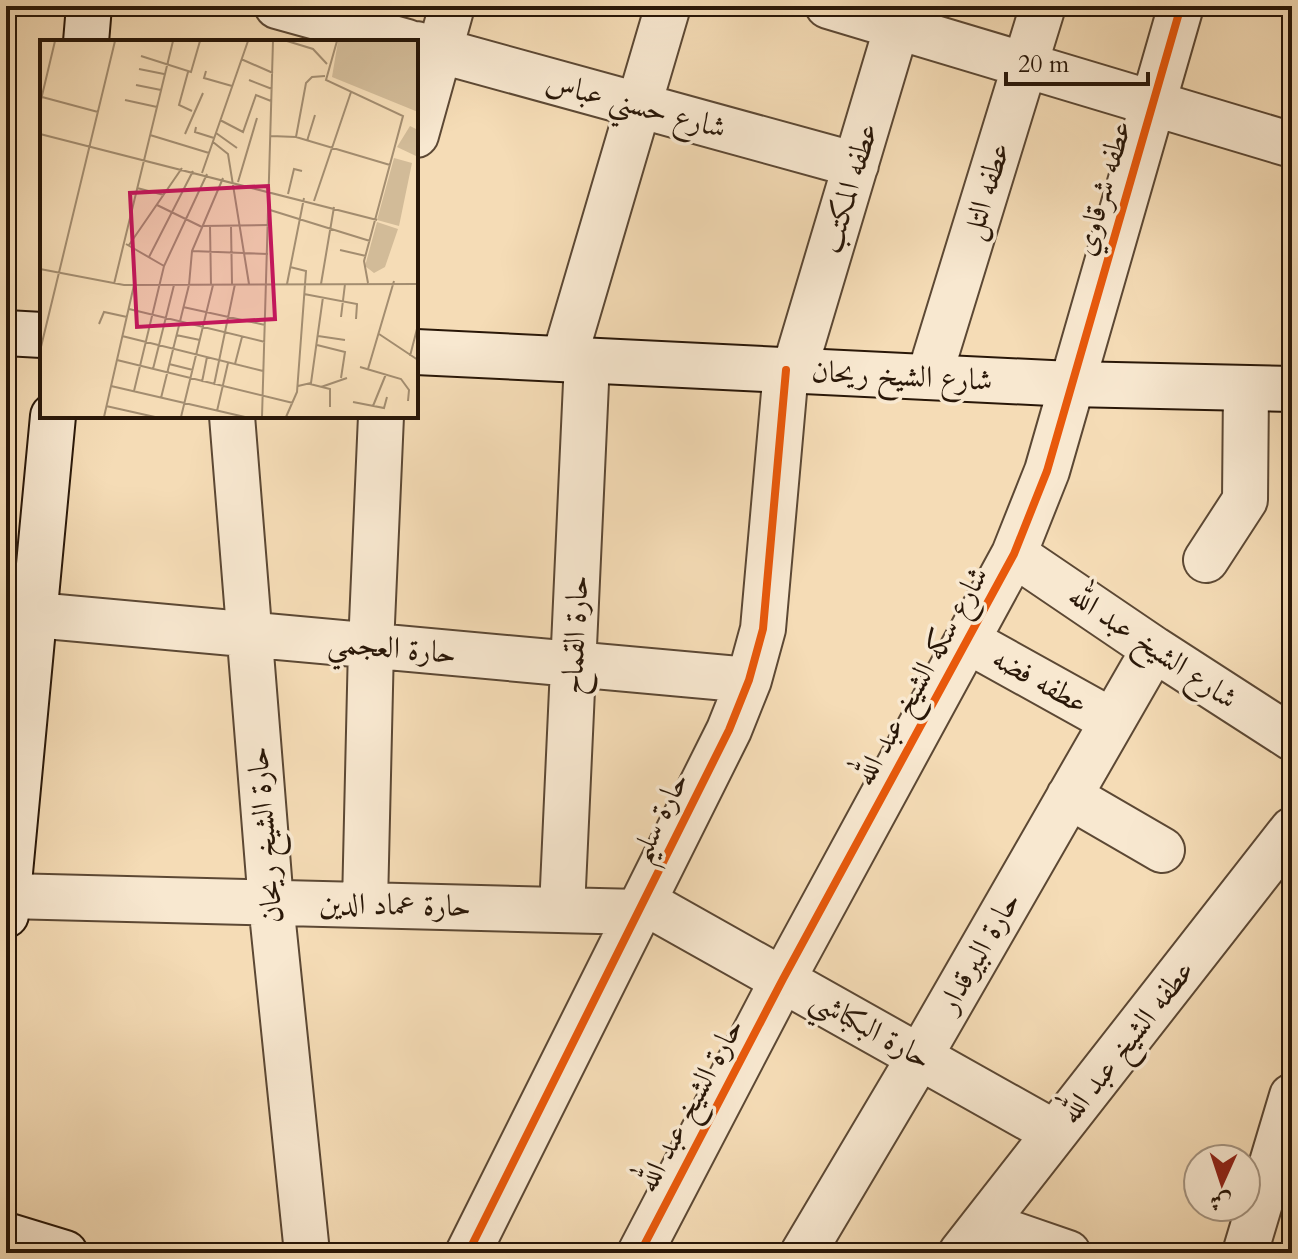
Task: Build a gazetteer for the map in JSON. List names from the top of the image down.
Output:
{
  "streets": {
    "street": [
      "شارع حسني عباس",
      "عطفه المكتب",
      "عطفه شرقاوي",
      "عطفه التل",
      "شارع الشيخ ريحان",
      "حارة القماح",
      "شارع الشيخ عبد الله",
      "حارة العجمي",
      "شارع سكه الشيخ عبد الله",
      "عطفه فضه",
      "حارة سليم",
      "حارة الشيخ ريحان",
      "حارة عماد الدين",
      "حارة البيرقدار",
      "حارة البكباشي",
      "عطفه الشيخ عبد الله",
      "حارة الشيخ عبد الله"
    ]
  },
  "crossings": [
    ["شارع حسني عباس", "عطفه المكتب"],
    ["شارع حسني عباس", "حارة القماح"],
    ["عطفه المكتب", "شارع الشيخ ريحان"],
    ["عطفه المكتب", "حارة سليم"],
    ["عطفه شرقاوي", "شارع الشيخ ريحان"],
    ["عطفه شرقاوي", "شارع سكه الشيخ عبد الله"],
    ["عطفه التل", "شارع الشيخ ريحان"],
    ["شارع الشيخ ريحان", "حارة القماح"],
    ["شارع الشيخ ريحان", "شارع سكه الشيخ عبد الله"],
    ["شارع الشيخ ريحان", "حارة سليم"],
    ["حارة القماح", "حارة العجمي"],
    ["حارة القماح", "حارة عماد الدين"],
    ["شارع الشيخ عبد الله", "شارع سكه الشيخ عبد الله"],
    ["شارع الشيخ عبد الله", "حارة البيرقدار"],
    ["حارة العجمي", "حارة سليم"],
    ["حارة العجمي", "حارة الشيخ ريحان"],
    ["شارع سكه الشيخ عبد الله", "عطفه فضه"],
    ["شارع سكه الشيخ عبد الله", "حارة البكباشي"],
    ["شارع سكه الشيخ عبد الله", "حارة الشيخ عبد الله"],
    ["عطفه فضه", "حارة البيرقدار"],
    ["حارة سليم", "حارة عماد الدين"],
    ["حارة سليم", "حارة البكباشي"],
    ["حارة الشيخ ريحان", "حارة عماد الدين"],
    ["حارة عماد الدين", "حارة البكباشي"],
    ["حارة البيرقدار", "حارة البكباشي"],
    ["حارة البكباشي", "عطفه الشيخ عبد الله"],
    ["حارة البكباشي", "حارة الشيخ عبد الله"]
  ],
  "scale_bar": "20 m",
  "north": "bottom"
}
